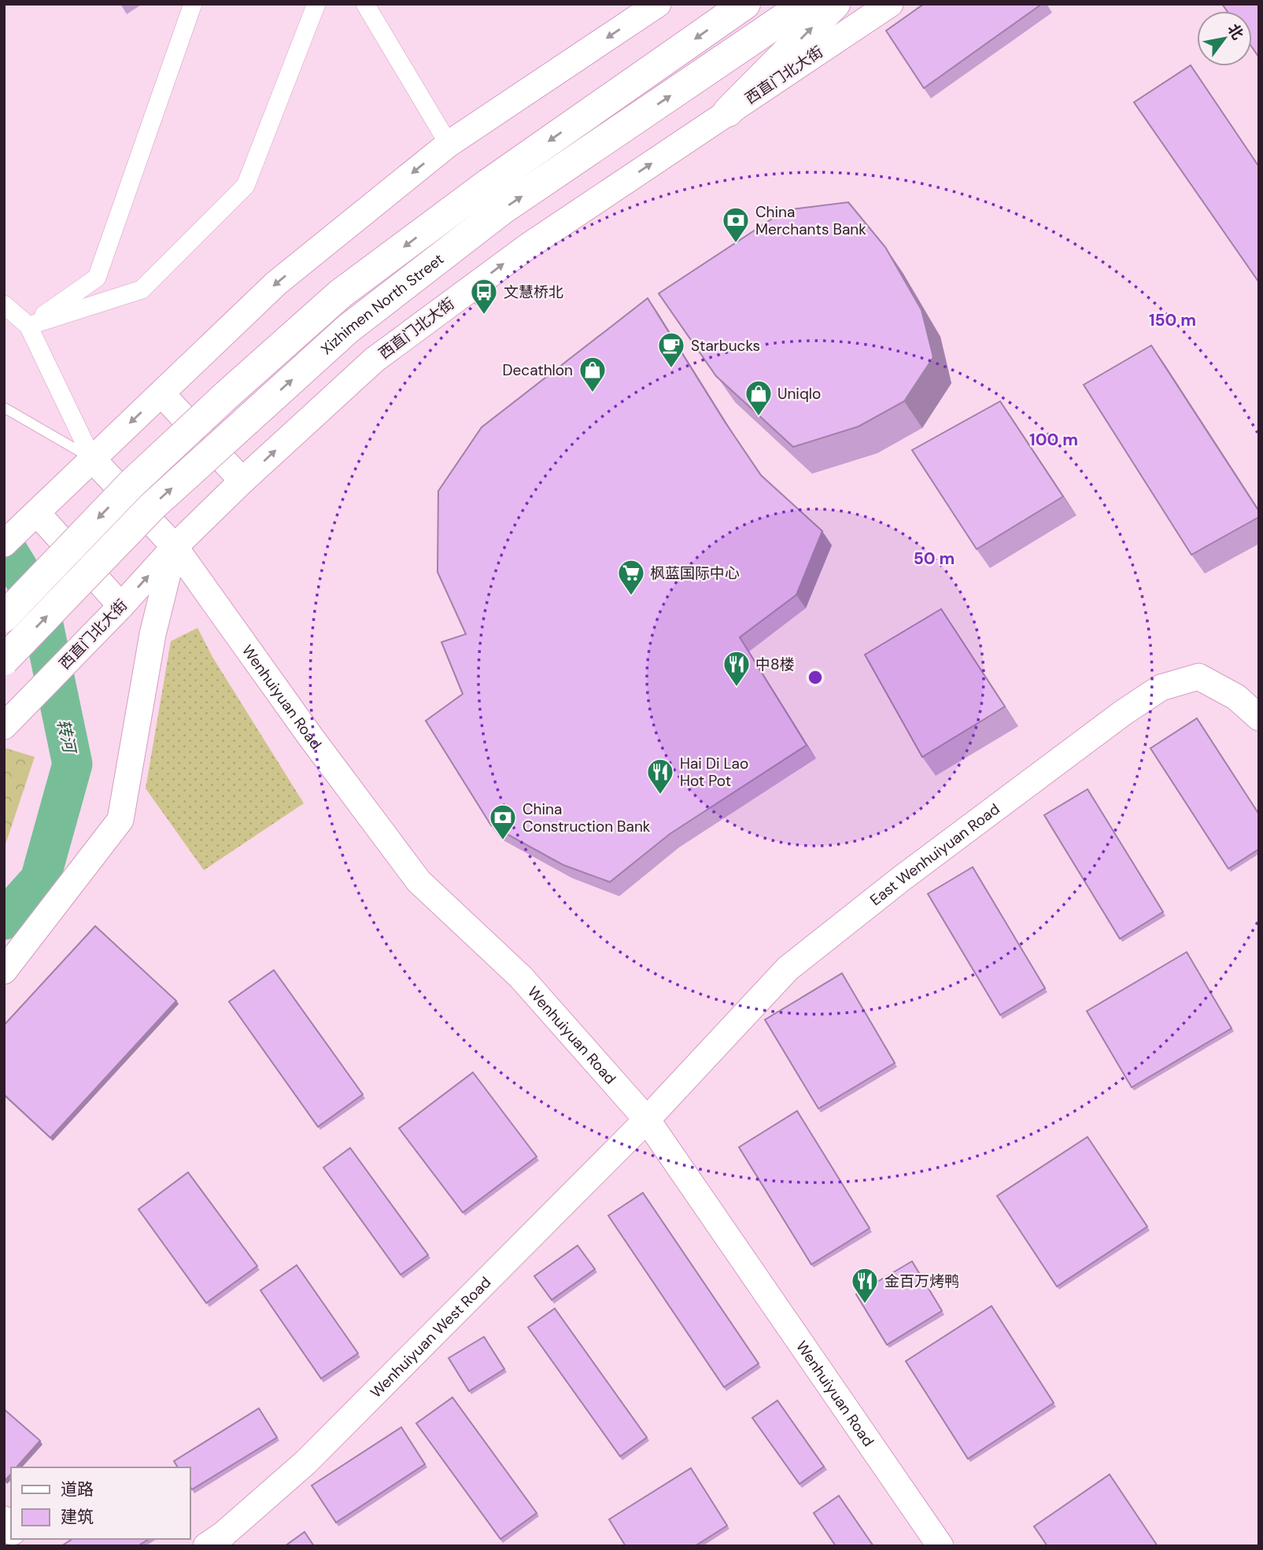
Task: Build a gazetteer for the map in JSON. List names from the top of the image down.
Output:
{
  "streets": {
    "highway": ["Xizhimen North Street"],
    "street": [
      "西直门北大街",
      "Wenhuiyuan Road",
      "East Wenhuiyuan Road",
      "Wenhuiyuan West Road"
    ]
  },
  "crossings": [
    ["西直门北大街", "Wenhuiyuan Road"],
    ["Wenhuiyuan Road", "East Wenhuiyuan Road"],
    ["Wenhuiyuan Road", "Wenhuiyuan West Road"],
    ["East Wenhuiyuan Road", "Wenhuiyuan West Road"]
  ],
  "water": ["转河"],
  "places": {
    "bank": ["China Merchants Bank", "China Construction Bank"],
    "bus stop": ["文慧桥北"],
    "cafe": ["Starbucks"],
    "shop": ["Decathlon", "Uniqlo"],
    "supermarket": ["枫蓝国际中心"],
    "restaurant": ["中8楼", "Hai Di Lao Hot Pot", "金百万烤鸭"]
  },
  "legend": ["道路", "建筑"],
  "north": "top right",
  "rings": ["150 m", "100 m", "50 m"]
}
